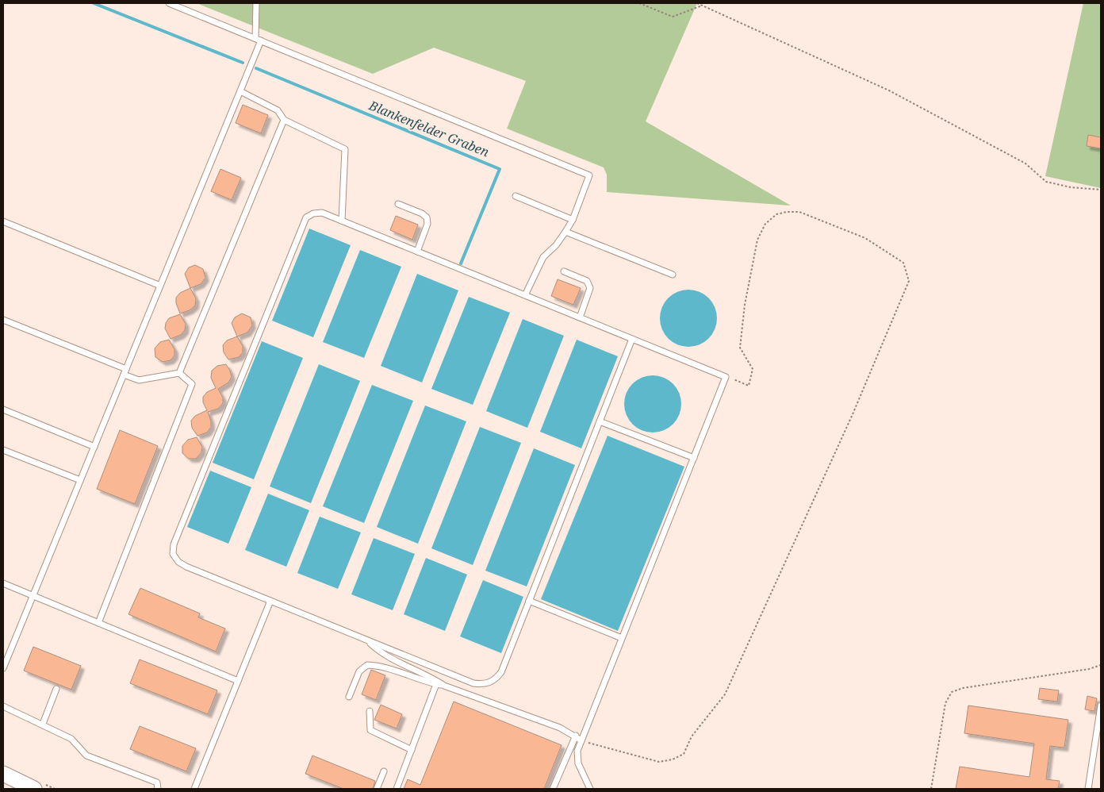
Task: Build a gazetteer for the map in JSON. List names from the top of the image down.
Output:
{
  "water": ["Blankenfelder Graben"]
}
